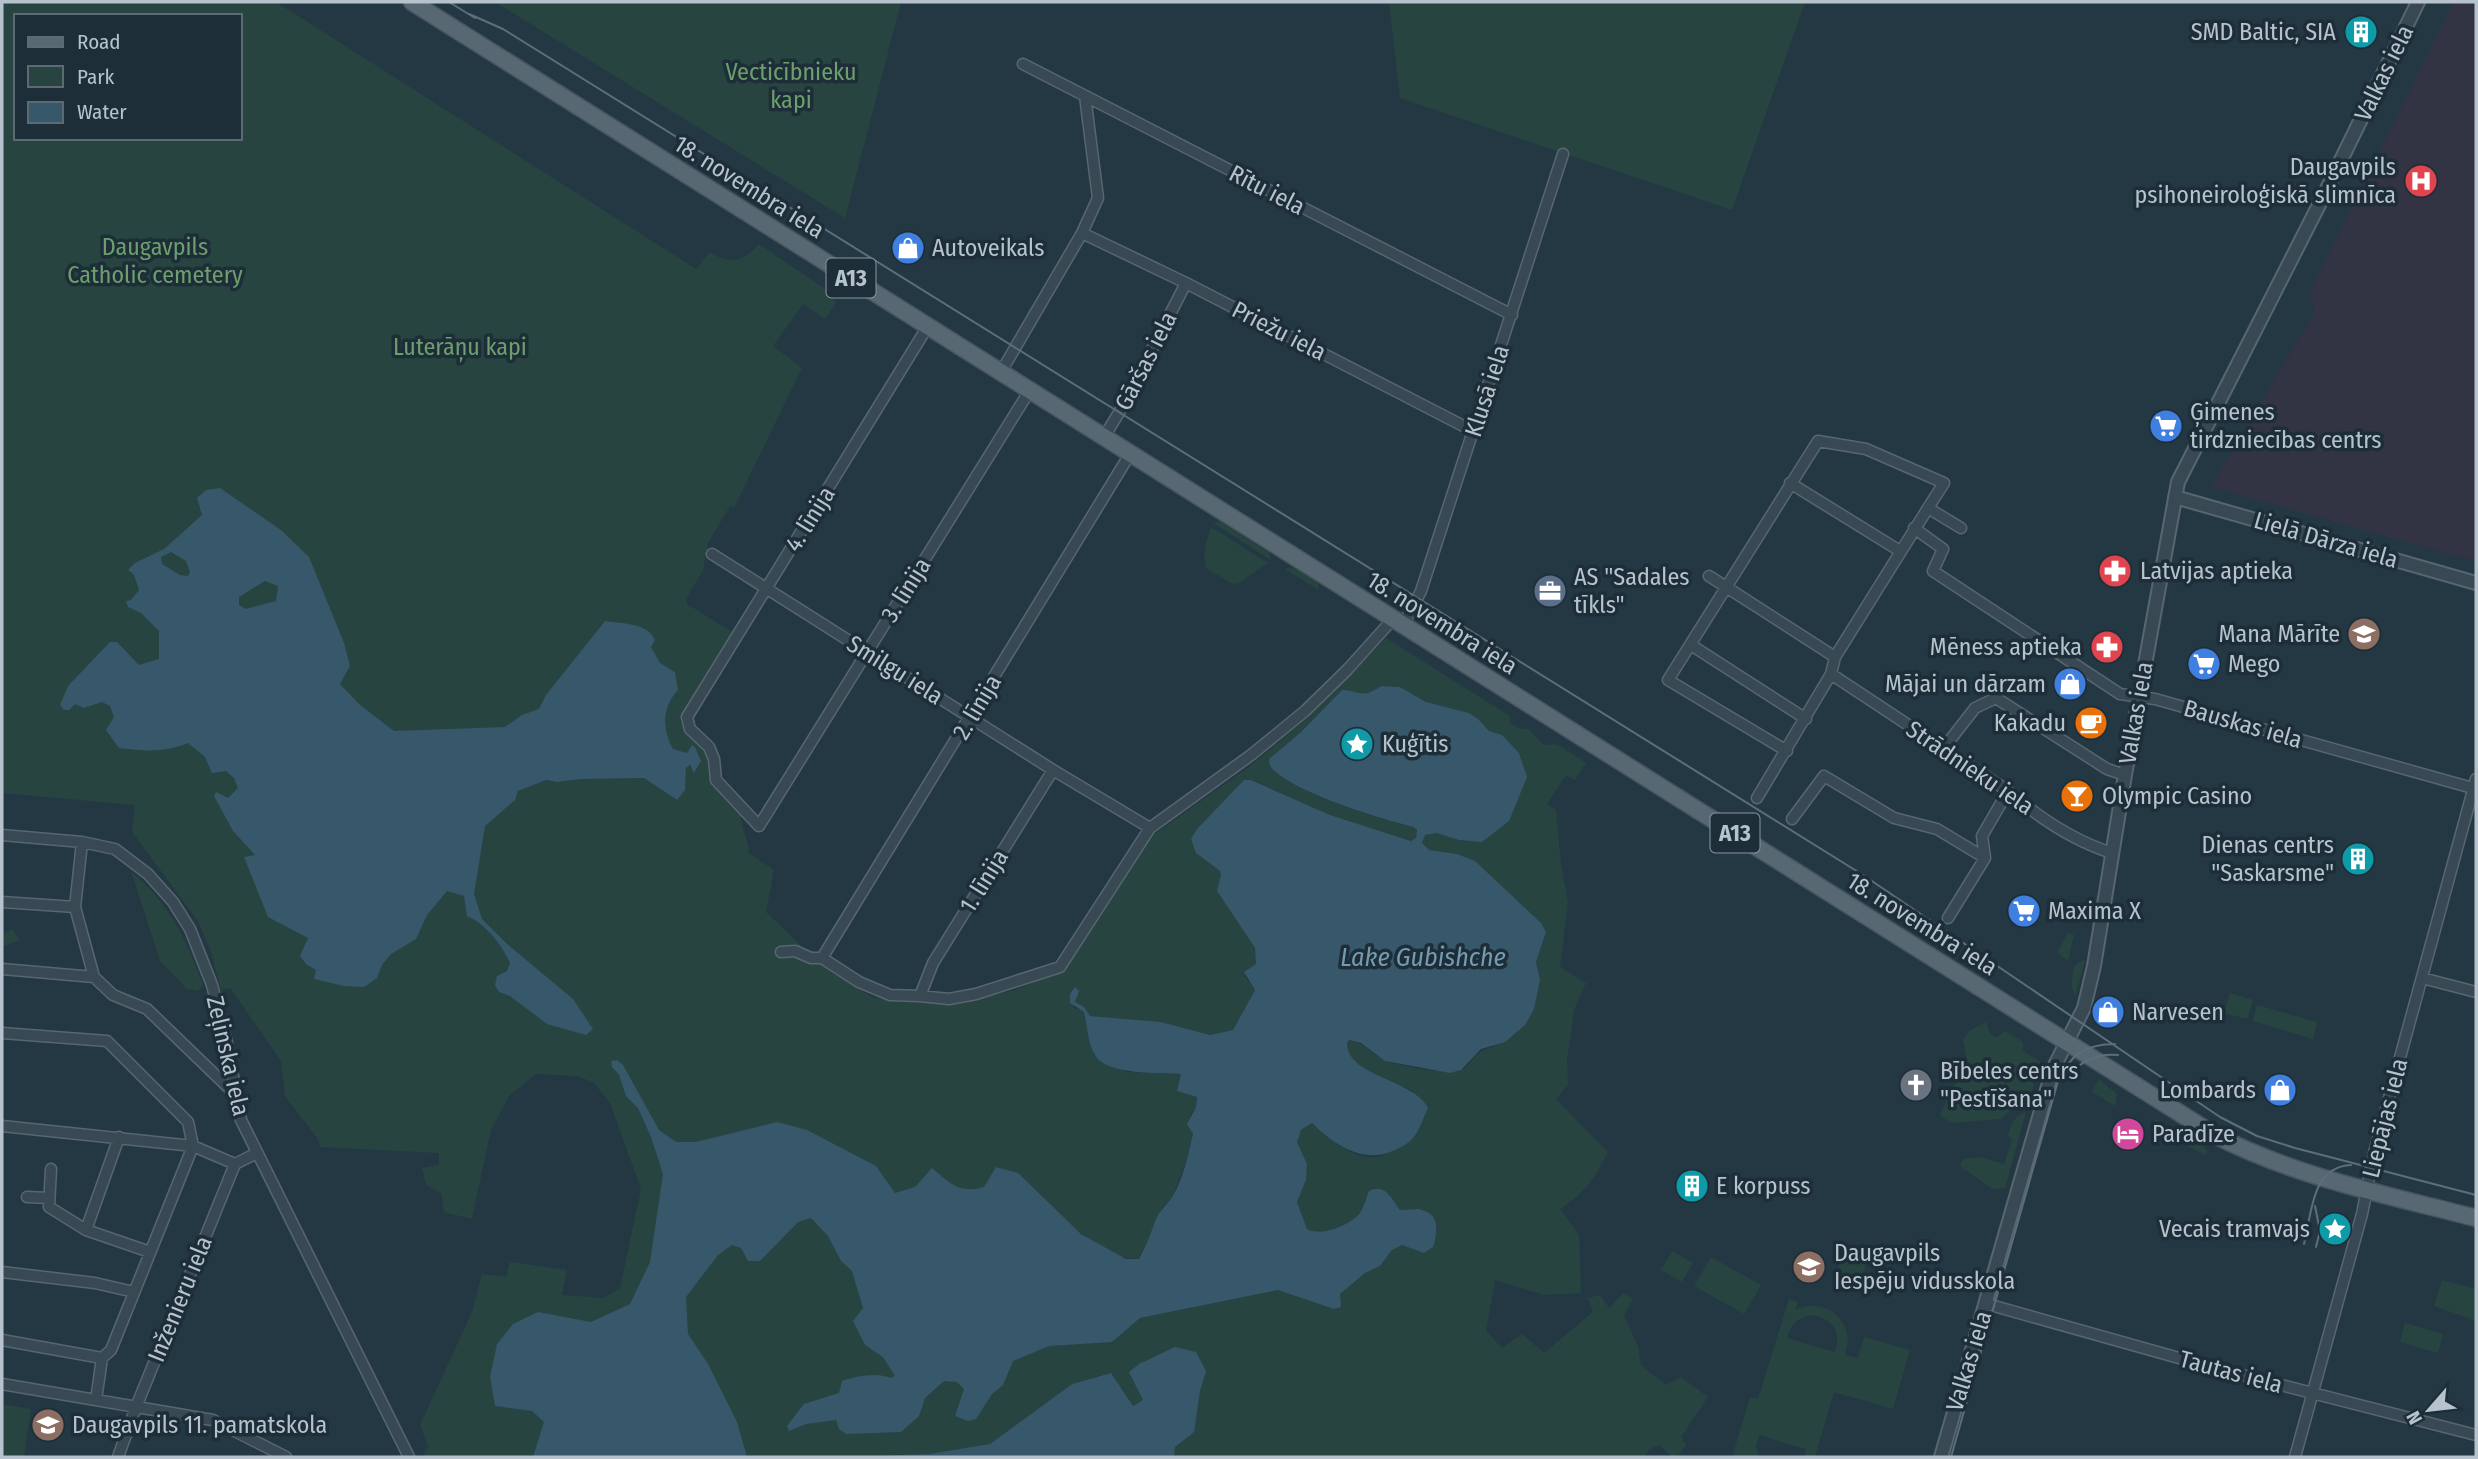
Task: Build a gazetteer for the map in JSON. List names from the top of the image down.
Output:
{
  "streets": {
    "main road": ["18. novembra iela", "A13"],
    "street": [
      "Valkas iela",
      "Rītu iela",
      "Priežu iela",
      "Gāršas iela",
      "Klusā iela",
      "4. līnija",
      "Lielā Dārza iela",
      "3. līnija",
      "Smilgu iela",
      "2. līnija",
      "Bauskas iela",
      "Strādnieku iela",
      "1. līnija",
      "Zeļinska iela",
      "Liepājas iela",
      "Inženieru iela",
      "Tautas iela"
    ]
  },
  "crossings": [
    ["Valkas iela", "18. novembra iela"],
    ["Valkas iela", "Lielā Dārza iela"],
    ["Valkas iela", "Bauskas iela"],
    ["Valkas iela", "Strādnieku iela"],
    ["Valkas iela", "Tautas iela"],
    ["18. novembra iela", "Gāršas iela"],
    ["18. novembra iela", "Klusā iela"],
    ["18. novembra iela", "4. līnija"],
    ["18. novembra iela", "3. līnija"],
    ["18. novembra iela", "2. līnija"],
    ["18. novembra iela", "Liepājas iela"],
    ["Rītu iela", "Klusā iela"],
    ["Priežu iela", "Gāršas iela"],
    ["Priežu iela", "Klusā iela"],
    ["4. līnija", "3. līnija"],
    ["4. līnija", "Smilgu iela"],
    ["3. līnija", "Smilgu iela"],
    ["Smilgu iela", "2. līnija"],
    ["Smilgu iela", "1. līnija"],
    ["Bauskas iela", "Liepājas iela"],
    ["Liepājas iela", "Tautas iela"]
  ],
  "water": ["Lake Gubishche"],
  "parks": ["Vecticībnieku kapi", "Daugavpils Catholic cemetery", "Luterāņu kapi"],
  "places": {
    "building": ["SMD Baltic, SIA", "Dienas centrs \"Saskarsme\"", "E korpuss"],
    "hospital": ["Daugavpils psihoneiroloģiskā slimnīca"],
    "shop": [
      "Autoveikals",
      "Mājai un dārzam",
      "Narvesen",
      "Lombards"
    ],
    "supermarket": ["Ģimenes tirdzniecības centrs", "Mego", "Maxima X"],
    "pharmacy": ["Latvijas aptieka", "Mēness aptieka"],
    "office": ["AS \"Sadales tīkls\""],
    "school or university": ["Mana Mārīte", "Daugavpils Iespēju vidusskola", "Daugavpils 11. pamatskola"],
    "cafe": ["Kakadu"],
    "place": ["Kuģītis", "Vecais tramvajs"],
    "bar": ["Olympic Casino"],
    "church": ["Bībeles centrs \"Pestīšana\""],
    "hotel": ["Paradīze"]
  },
  "legend": ["Road", "Park", "Water"],
  "north": "bottom left"
}
